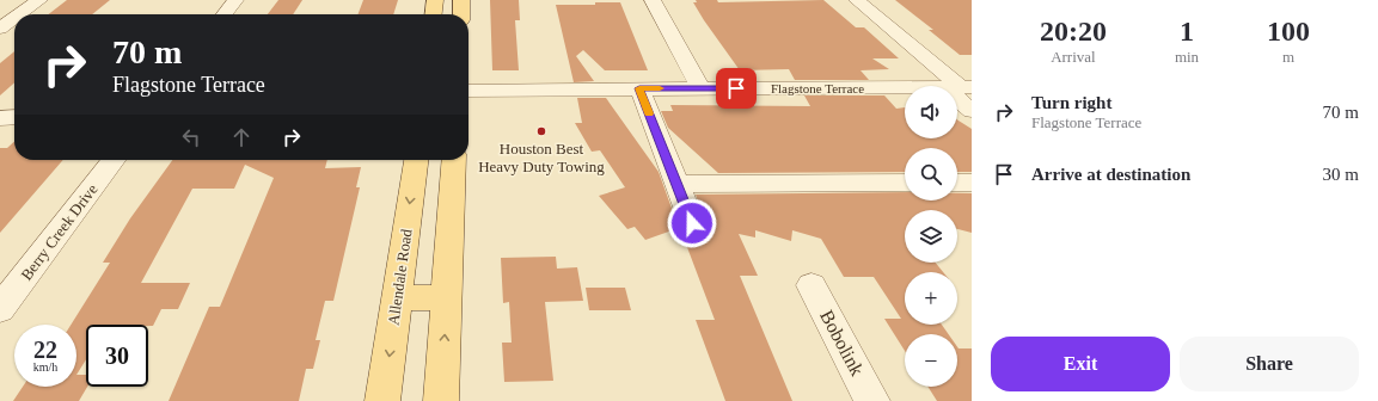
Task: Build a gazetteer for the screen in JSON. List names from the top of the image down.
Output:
{
  "streets": {
    "main road": ["Allendale Road"],
    "street": ["Flagstone Terrace", "Berry Creek Drive", "Bobolink"]
  },
  "places": ["Houston Best Heavy Duty Towing"],
  "page": {
    "eta": [
      "20:20",
      "Arrival",
      "1",
      "min",
      "100",
      "m"
    ],
    "turn": ["70 m", "Flagstone Terrace"],
    "list": [
      {
        "name": "Turn right",
        "note": "Flagstone Terrace",
        "value": "70 m"
      },
      {
        "name": "Arrive at destination",
        "value": "30 m"
      }
    ],
    "map_buttons": ["+", "−"],
    "speed": "22 km/h",
    "limit": "30",
    "buttons": ["Exit", "Share"]
  }
}
